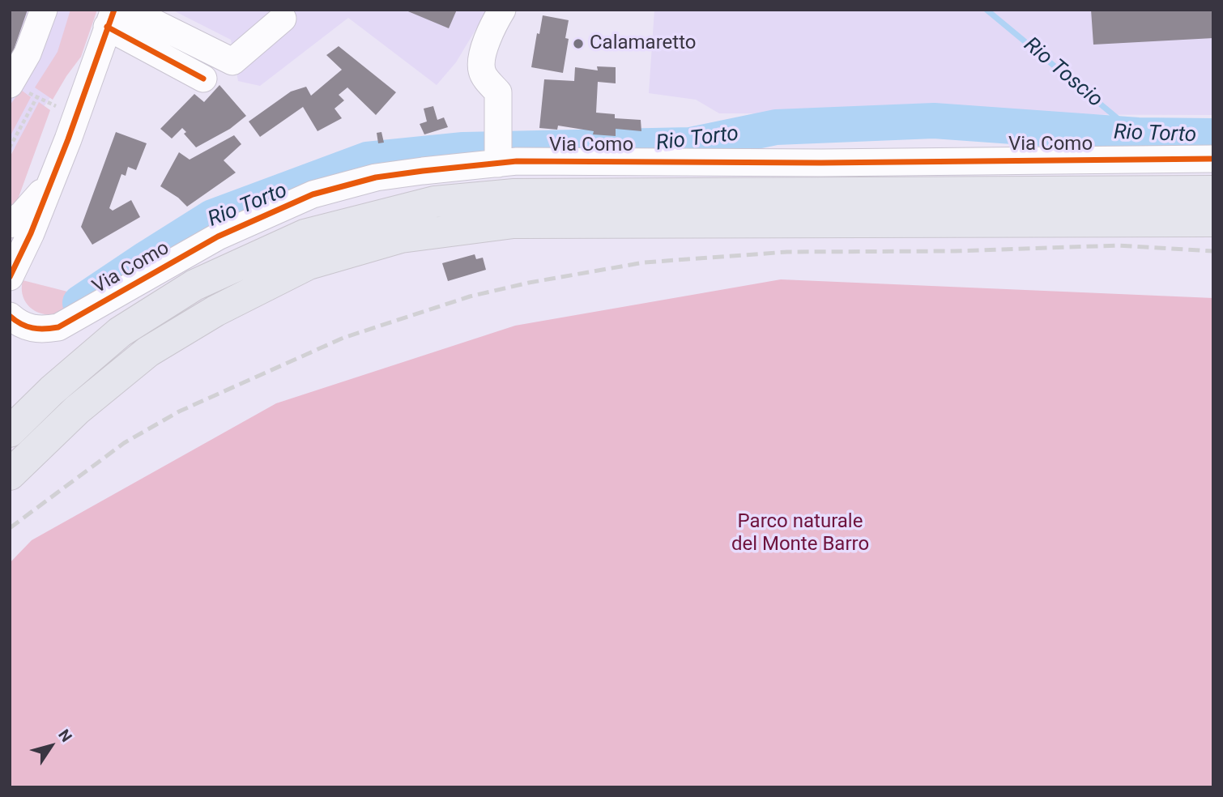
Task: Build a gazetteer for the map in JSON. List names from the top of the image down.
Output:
{
  "streets": {
    "street": ["Via Como"]
  },
  "water": ["Rio Toscio", "Rio Torto"],
  "parks": ["Parco naturale del Monte Barro"],
  "places": ["Calamaretto"],
  "north": "top right"
}
